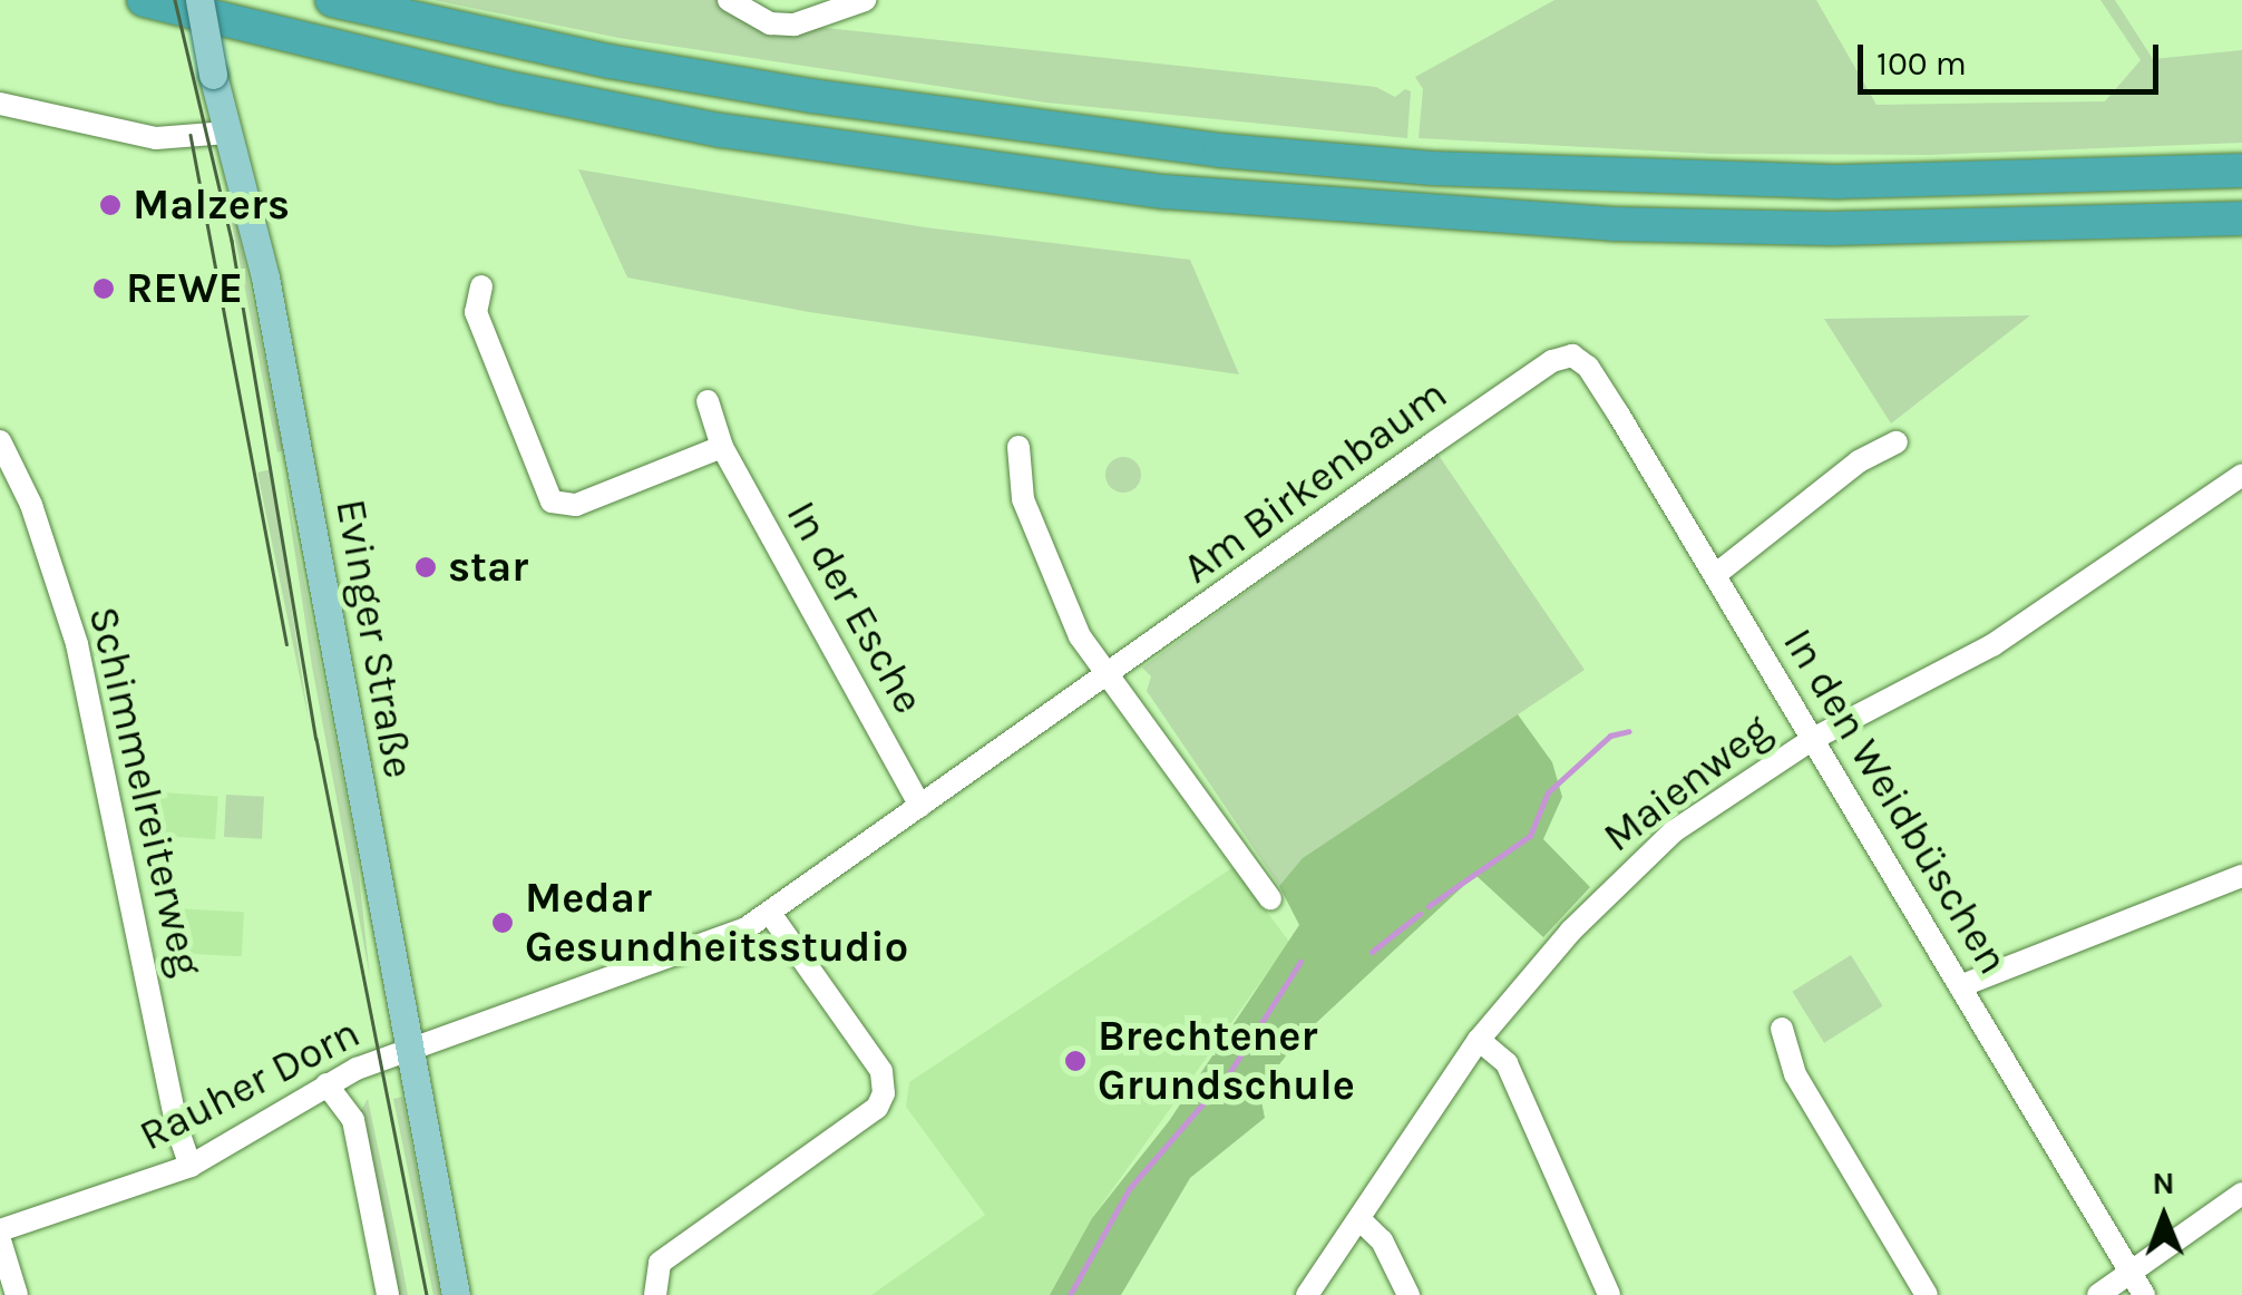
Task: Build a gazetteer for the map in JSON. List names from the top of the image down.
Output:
{
  "streets": {
    "main road": ["Evinger Straße"],
    "street": [
      "Am Birkenbaum",
      "In der Esche",
      "Maienweg",
      "Schimmelreiterweg",
      "In den Weidbüschen",
      "Rauher Dorn"
    ]
  },
  "crossings": [
    ["Am Birkenbaum", "In der Esche"],
    ["Am Birkenbaum", "Evinger Straße"],
    ["Am Birkenbaum", "In den Weidbüschen"],
    ["Am Birkenbaum", "Rauher Dorn"],
    ["Evinger Straße", "Rauher Dorn"],
    ["Maienweg", "In den Weidbüschen"],
    ["Schimmelreiterweg", "Rauher Dorn"]
  ],
  "places": [
    "Malzers",
    "REWE",
    "star",
    "Medar Gesundheitsstudio",
    "Brechtener Grundschule"
  ],
  "scale_bar": "100 m",
  "north": "top"
}
